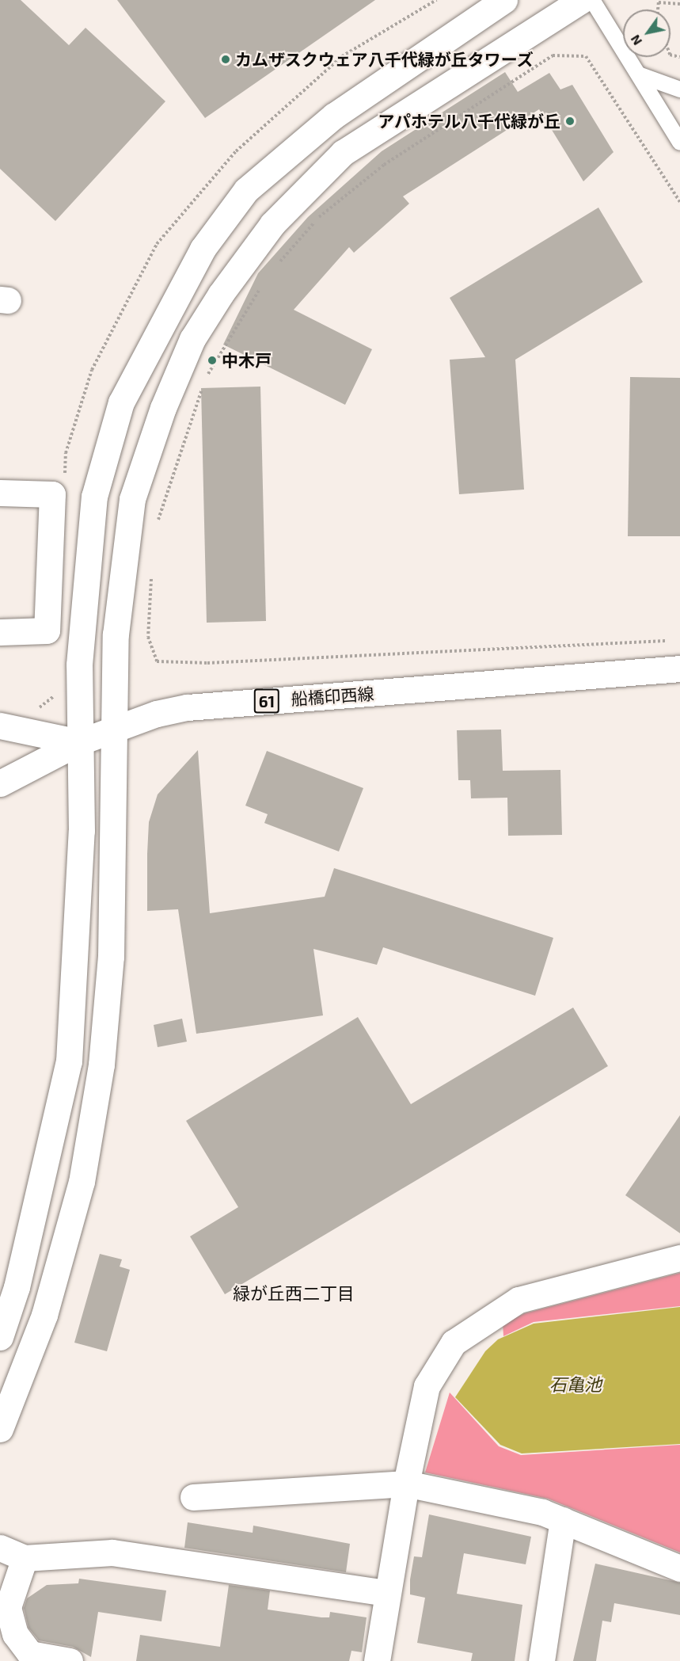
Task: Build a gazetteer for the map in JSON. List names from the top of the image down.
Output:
{
  "streets": {
    "street": ["船橋印西線", "61"]
  },
  "districts": ["緑が丘西二丁目"],
  "water": ["石亀池"],
  "places": ["カムザスクウェア八千代緑が丘タワーズ", "アパホテル八千代緑が丘", "中木戸"],
  "north": "bottom left"
}
